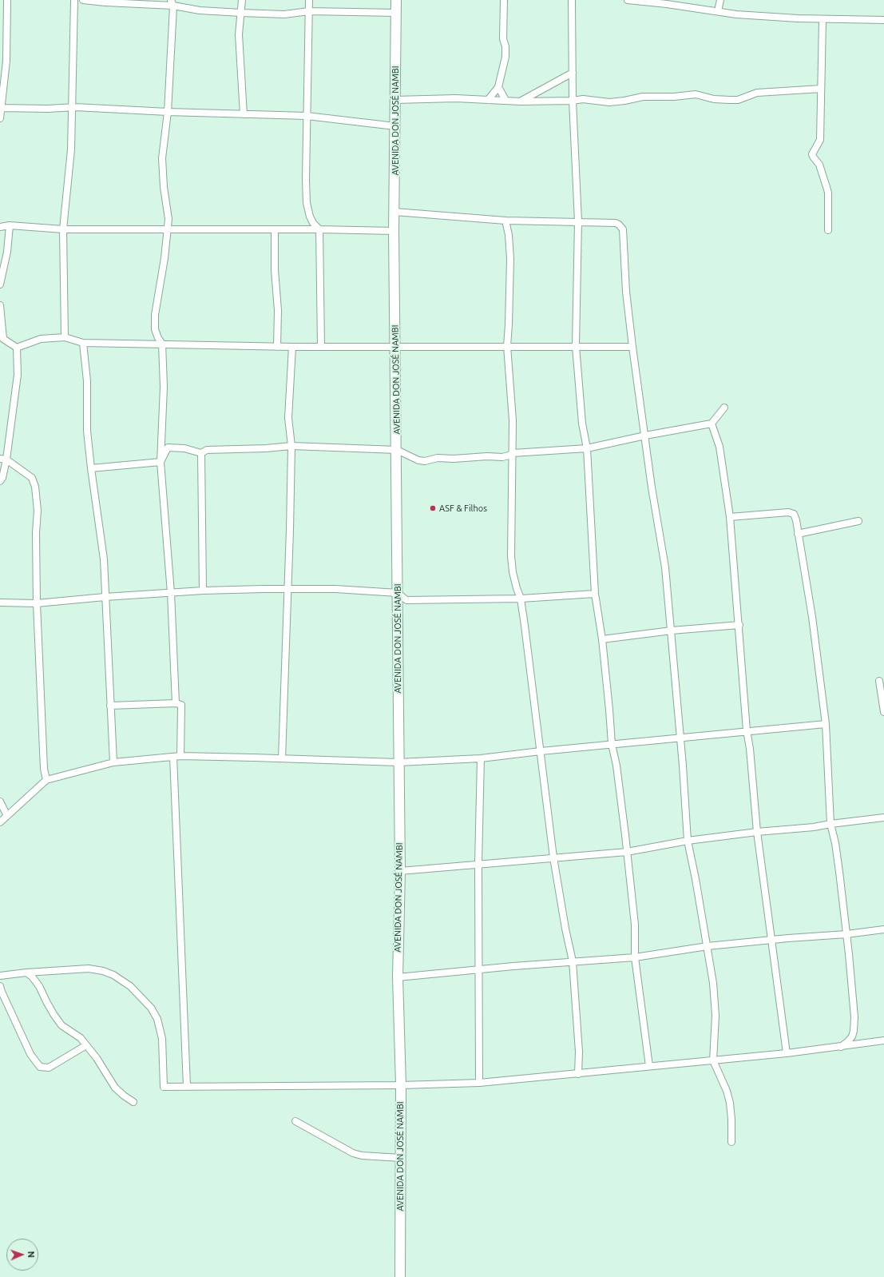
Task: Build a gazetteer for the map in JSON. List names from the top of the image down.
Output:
{
  "streets": {
    "street": ["AVENIDA DON JOSÉ NAMBI"]
  },
  "places": ["ASF & Filhos"],
  "north": "right"
}
